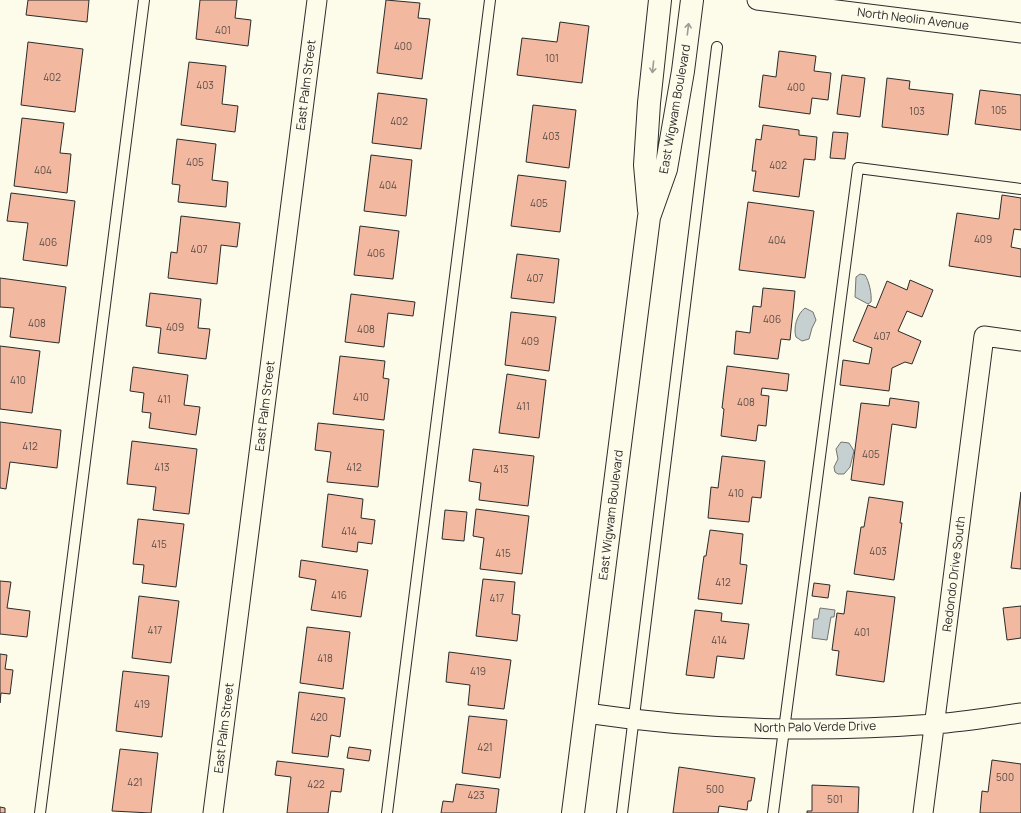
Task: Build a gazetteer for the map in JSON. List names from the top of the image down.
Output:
{
  "streets": {
    "street": [
      "North Neolin Avenue",
      "East Palm Street",
      "East Wigwam Boulevard",
      "Redondo Drive South",
      "North Palo Verde Drive"
    ]
  },
  "crossings": [
    ["East Wigwam Boulevard", "North Palo Verde Drive"],
    ["Redondo Drive South", "North Palo Verde Drive"]
  ],
  "house_numbers": [
    "401",
    "400",
    "101",
    "402",
    "403",
    "400",
    "105",
    "103",
    "402",
    "403",
    "405",
    "402",
    "404",
    "404",
    "405",
    "409",
    "404",
    "406",
    "407",
    "406",
    "407",
    "406",
    "408",
    "409",
    "408",
    "407",
    "409",
    "410",
    "410",
    "411",
    "408",
    "411",
    "412",
    "405",
    "413",
    "412",
    "413",
    "410",
    "414",
    "415",
    "403",
    "415",
    "412",
    "416",
    "417",
    "417",
    "401",
    "414",
    "418",
    "419",
    "419",
    "420",
    "421",
    "500",
    "421",
    "422",
    "500",
    "423",
    "501"
  ]
}
